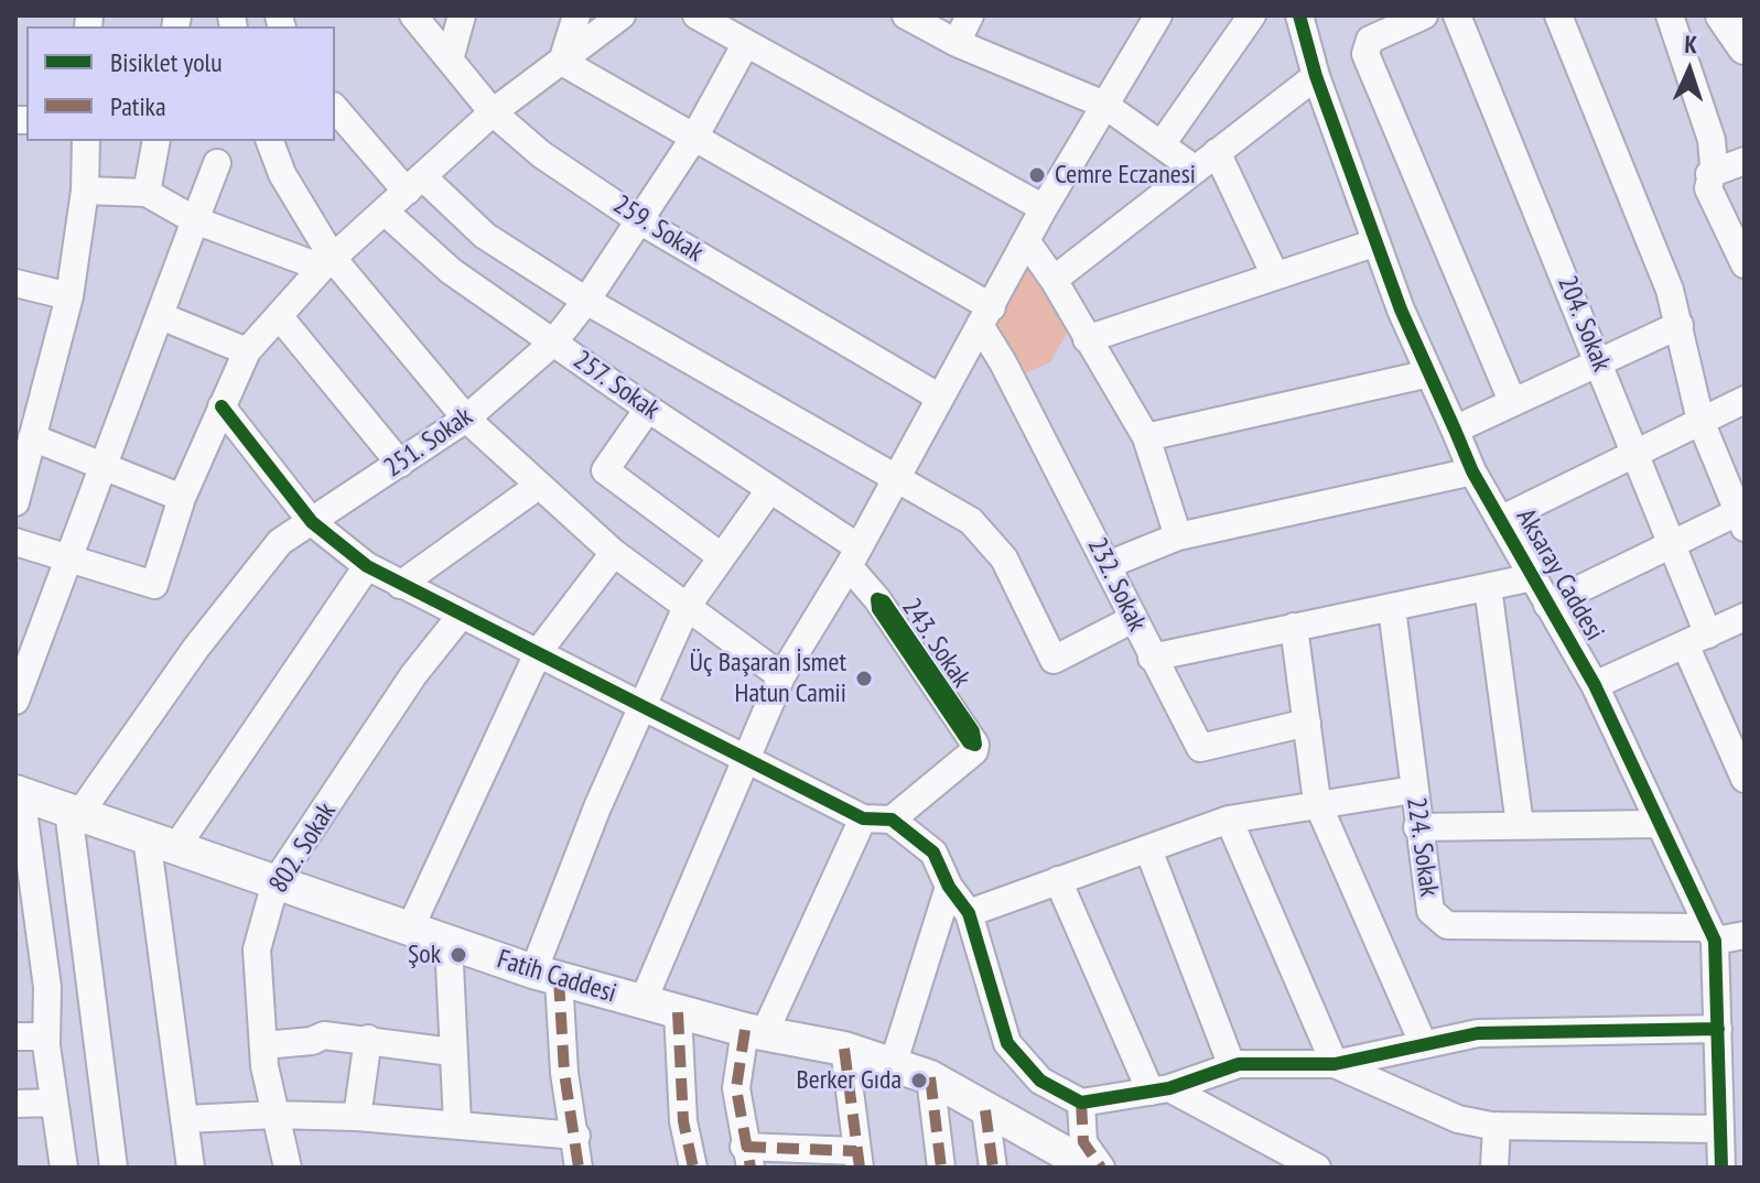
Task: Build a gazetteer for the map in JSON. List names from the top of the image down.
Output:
{
  "streets": {
    "main road": ["Fatih Caddesi"],
    "street": [
      "259. Sokak",
      "204. Sokak",
      "257. Sokak",
      "251. Sokak",
      "Aksaray Caddesi",
      "232. Sokak",
      "243. Sokak",
      "224. Sokak",
      "802. Sokak"
    ]
  },
  "crossings": [
    ["259. Sokak", "251. Sokak"],
    ["257. Sokak", "251. Sokak"],
    ["257. Sokak", "243. Sokak"],
    ["251. Sokak", "Fatih Caddesi"],
    ["Aksaray Caddesi", "224. Sokak"],
    ["802. Sokak", "Fatih Caddesi"]
  ],
  "places": [
    "Cemre Eczanesi",
    "Üç Başaran İsmet Hatun Camii",
    "Şok",
    "Berker Gıda"
  ],
  "legend": ["Bisiklet yolu", "Patika"],
  "north": "top"
}
